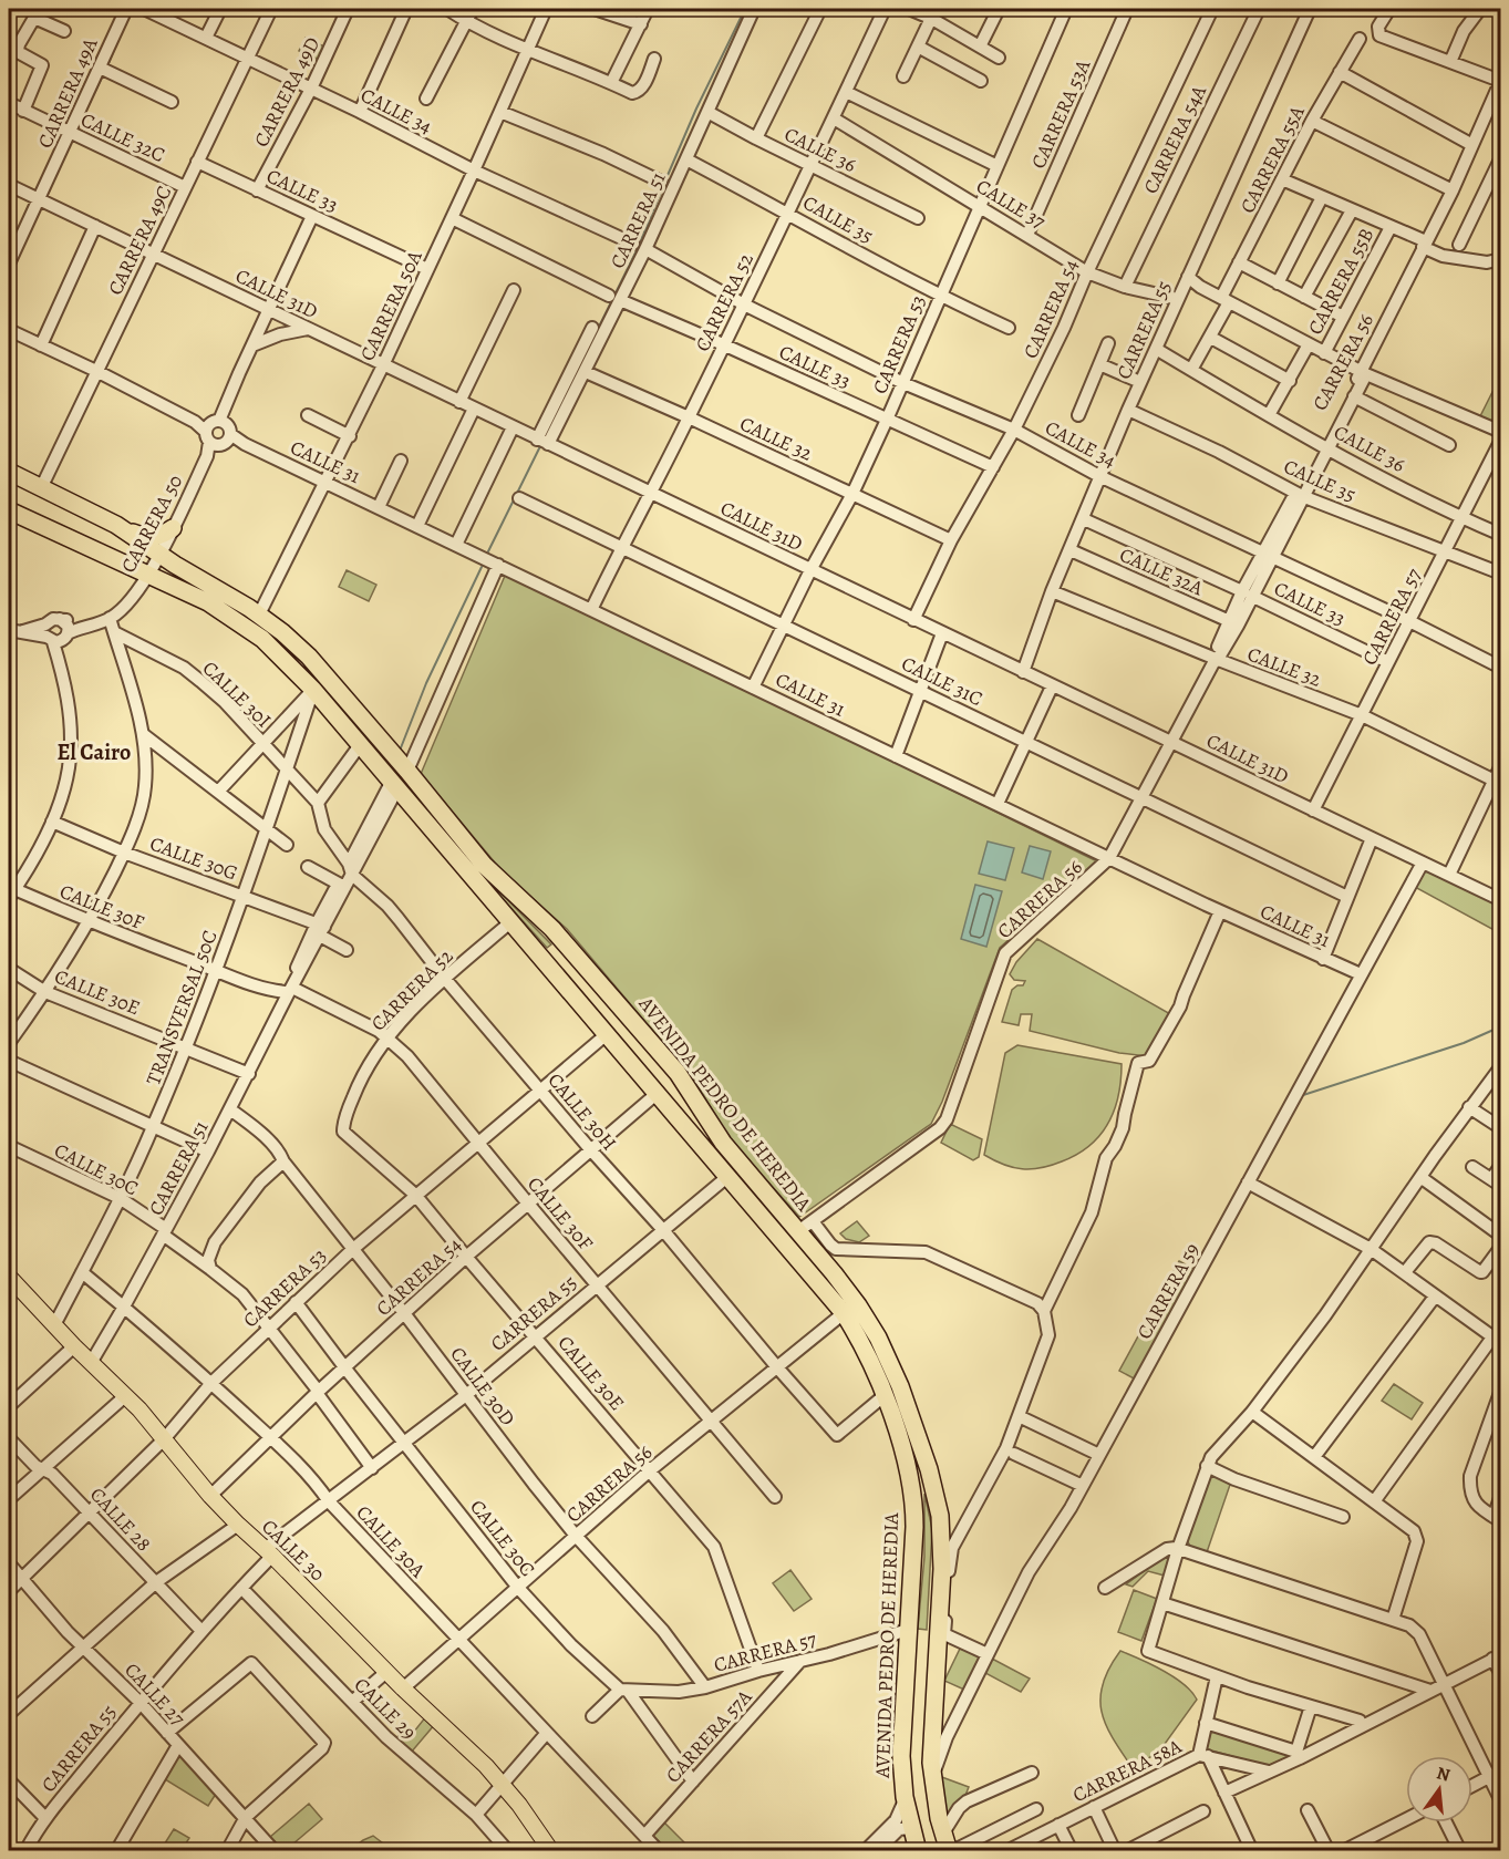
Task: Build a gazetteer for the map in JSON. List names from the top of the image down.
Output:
{
  "streets": {
    "highway": ["AVENIDA PEDRO DE HEREDIA"],
    "main road": ["CALLE 30"],
    "street": [
      "CARRERA 49D",
      "CARRERA 49A",
      "CALLE 34",
      "CARRERA 53A",
      "CALLE 32C",
      "CARRERA 54A",
      "CALLE 36",
      "CARRERA 55A",
      "CALLE 33",
      "CALLE 37",
      "CALLE 35",
      "CARRERA 51",
      "CARRERA 49C",
      "CARRERA 55B",
      "CALLE 31D",
      "CARRERA 52",
      "CARRERA 50A",
      "CARRERA 54",
      "CARRERA 55",
      "CARRERA 53",
      "CARRERA 56",
      "CALLE 32",
      "CALLE 31",
      "CARRERA 50",
      "CALLE 32A",
      "CARRERA 57",
      "CALLE 31C",
      "CALLE 30I",
      "CALLE 30G",
      "CALLE 30F",
      "CALLE 30E",
      "TRANSVERSAL 50C",
      "CALLE 30H",
      "CALLE 30C",
      "CARRERA 59",
      "CALLE 30D",
      "CALLE 28",
      "CALLE 30A",
      "CALLE 27",
      "CALLE 29",
      "CARRERA 57A",
      "CARRERA 58A"
    ]
  },
  "crossings": [
    ["CARRERA 49D", "CALLE 34"],
    ["CARRERA 49D", "CALLE 33"],
    ["CARRERA 49A", "CALLE 32C"],
    ["CARRERA 49A", "CALLE 31D"],
    ["CALLE 34", "CARRERA 51"],
    ["CALLE 34", "CARRERA 49C"],
    ["CALLE 34", "CARRERA 52"],
    ["CALLE 34", "CARRERA 50A"],
    ["CALLE 34", "CARRERA 54"],
    ["CALLE 34", "CARRERA 55"],
    ["CALLE 34", "CARRERA 53"],
    ["CALLE 34", "CARRERA 56"],
    ["CALLE 34", "CARRERA 57"],
    ["CARRERA 53A", "CALLE 37"],
    ["CALLE 32C", "CARRERA 49C"],
    ["CARRERA 54A", "CALLE 37"],
    ["CALLE 36", "CARRERA 55A"],
    ["CALLE 36", "CARRERA 51"],
    ["CALLE 36", "CARRERA 55B"],
    ["CALLE 36", "CARRERA 52"],
    ["CALLE 36", "CARRERA 55"],
    ["CALLE 36", "CARRERA 56"],
    ["CALLE 36", "CARRERA 57"],
    ["CALLE 33", "CARRERA 51"],
    ["CALLE 33", "CARRERA 49C"],
    ["CALLE 33", "CARRERA 52"],
    ["CALLE 33", "CARRERA 50A"],
    ["CALLE 33", "CARRERA 54"],
    ["CALLE 33", "CARRERA 55"],
    ["CALLE 33", "CARRERA 53"],
    ["CALLE 33", "CARRERA 56"],
    ["CALLE 33", "CARRERA 50"],
    ["CALLE 33", "CARRERA 57"],
    ["CALLE 37", "CARRERA 52"],
    ["CALLE 37", "CARRERA 54"],
    ["CALLE 37", "CARRERA 55"],
    ["CALLE 37", "CARRERA 53"],
    ["CALLE 35", "CARRERA 51"],
    ["CALLE 35", "CARRERA 52"],
    ["CALLE 35", "CARRERA 55"],
    ["CALLE 35", "CARRERA 53"],
    ["CALLE 35", "CARRERA 56"],
    ["CALLE 35", "CARRERA 57"],
    ["CARRERA 51", "CALLE 31D"],
    ["CARRERA 51", "CALLE 32"],
    ["CARRERA 51", "CALLE 30G"],
    ["CARRERA 51", "CALLE 30F"],
    ["CARRERA 51", "CALLE 30E"],
    ["CARRERA 51", "AVENIDA PEDRO DE HEREDIA"],
    ["CARRERA 51", "CALLE 30H"],
    ["CARRERA 51", "CALLE 30C"],
    ["CARRERA 51", "CALLE 30D"],
    ["CARRERA 51", "CALLE 30A"],
    ["CARRERA 51", "CALLE 30"],
    ["CARRERA 49C", "CALLE 31D"],
    ["CARRERA 49C", "CALLE 31"],
    ["CARRERA 49C", "AVENIDA PEDRO DE HEREDIA"],
    ["CALLE 31D", "CARRERA 52"],
    ["CALLE 31D", "CARRERA 50A"],
    ["CALLE 31D", "CARRERA 54"],
    ["CALLE 31D", "CARRERA 55"],
    ["CALLE 31D", "CARRERA 53"],
    ["CALLE 31D", "CARRERA 56"],
    ["CALLE 31D", "CARRERA 50"],
    ["CALLE 31D", "CARRERA 57"],
    ["CALLE 31D", "CARRERA 59"],
    ["CARRERA 52", "CALLE 32"],
    ["CARRERA 52", "CALLE 31"],
    ["CARRERA 52", "CALLE 31C"],
    ["CARRERA 52", "CALLE 30F"],
    ["CARRERA 52", "CALLE 30E"],
    ["CARRERA 52", "AVENIDA PEDRO DE HEREDIA"],
    ["CARRERA 52", "CALLE 30H"],
    ["CARRERA 50A", "CALLE 31"],
    ["CARRERA 50A", "AVENIDA PEDRO DE HEREDIA"],
    ["CARRERA 54", "CALLE 32"],
    ["CARRERA 54", "CALLE 30F"],
    ["CARRERA 54", "CALLE 30E"],
    ["CARRERA 54", "AVENIDA PEDRO DE HEREDIA"],
    ["CARRERA 54", "CALLE 30H"],
    ["CARRERA 54", "CALLE 30C"],
    ["CARRERA 54", "CALLE 30D"],
    ["CARRERA 54", "CALLE 30A"],
    ["CARRERA 54", "CALLE 30"],
    ["CARRERA 55", "CALLE 32"],
    ["CARRERA 55", "CALLE 32A"],
    ["CARRERA 55", "CALLE 30F"],
    ["CARRERA 55", "CALLE 30E"],
    ["CARRERA 55", "AVENIDA PEDRO DE HEREDIA"],
    ["CARRERA 55", "CALLE 30H"],
    ["CARRERA 55", "CALLE 30C"],
    ["CARRERA 55", "CALLE 30D"],
    ["CARRERA 55", "CALLE 28"],
    ["CARRERA 55", "CALLE 30A"],
    ["CARRERA 55", "CALLE 30"],
    ["CARRERA 55", "CALLE 27"],
    ["CARRERA 55", "CALLE 29"],
    ["CARRERA 53", "CALLE 32"],
    ["CARRERA 53", "CALLE 31"],
    ["CARRERA 53", "CALLE 31C"],
    ["CARRERA 53", "CALLE 30F"],
    ["CARRERA 53", "CALLE 30E"],
    ["CARRERA 53", "AVENIDA PEDRO DE HEREDIA"],
    ["CARRERA 53", "CALLE 30H"],
    ["CARRERA 53", "CALLE 30C"],
    ["CARRERA 53", "CALLE 30D"],
    ["CARRERA 53", "CALLE 28"],
    ["CARRERA 53", "CALLE 30A"],
    ["CARRERA 53", "CALLE 30"],
    ["CARRERA 53", "CALLE 27"],
    ["CARRERA 56", "CALLE 32"],
    ["CARRERA 56", "CALLE 31"],
    ["CARRERA 56", "CALLE 32A"],
    ["CARRERA 56", "CALLE 31C"],
    ["CARRERA 56", "CALLE 30F"],
    ["CARRERA 56", "CALLE 30E"],
    ["CARRERA 56", "AVENIDA PEDRO DE HEREDIA"],
    ["CARRERA 56", "CALLE 30H"],
    ["CARRERA 56", "CALLE 30C"],
    ["CARRERA 56", "CALLE 30D"],
    ["CARRERA 56", "CALLE 30A"],
    ["CARRERA 56", "CALLE 30"],
    ["CALLE 32", "CARRERA 57"],
    ["CALLE 31", "CARRERA 50"],
    ["CALLE 31", "CARRERA 59"],
    ["CARRERA 50", "AVENIDA PEDRO DE HEREDIA"],
    ["CARRERA 57", "CALLE 30E"],
    ["CARRERA 57", "AVENIDA PEDRO DE HEREDIA"],
    ["CARRERA 57", "CALLE 30C"],
    ["CARRERA 57", "CALLE 30D"],
    ["CARRERA 57", "CARRERA 57A"],
    ["CALLE 30I", "TRANSVERSAL 50C"],
    ["CALLE 30I", "CALLE 30H"],
    ["CALLE 30G", "TRANSVERSAL 50C"],
    ["CALLE 30F", "TRANSVERSAL 50C"],
    ["CALLE 30E", "TRANSVERSAL 50C"],
    ["TRANSVERSAL 50C", "AVENIDA PEDRO DE HEREDIA"],
    ["TRANSVERSAL 50C", "CALLE 30C"],
    ["TRANSVERSAL 50C", "CALLE 30A"],
    ["TRANSVERSAL 50C", "CALLE 30"],
    ["AVENIDA PEDRO DE HEREDIA", "CALLE 30H"],
    ["AVENIDA PEDRO DE HEREDIA", "CARRERA 59"],
    ["CALLE 30C", "CARRERA 57A"],
    ["CALLE 30A", "CARRERA 57A"]
  ],
  "districts": ["El Cairo"],
  "north": "top"
}
